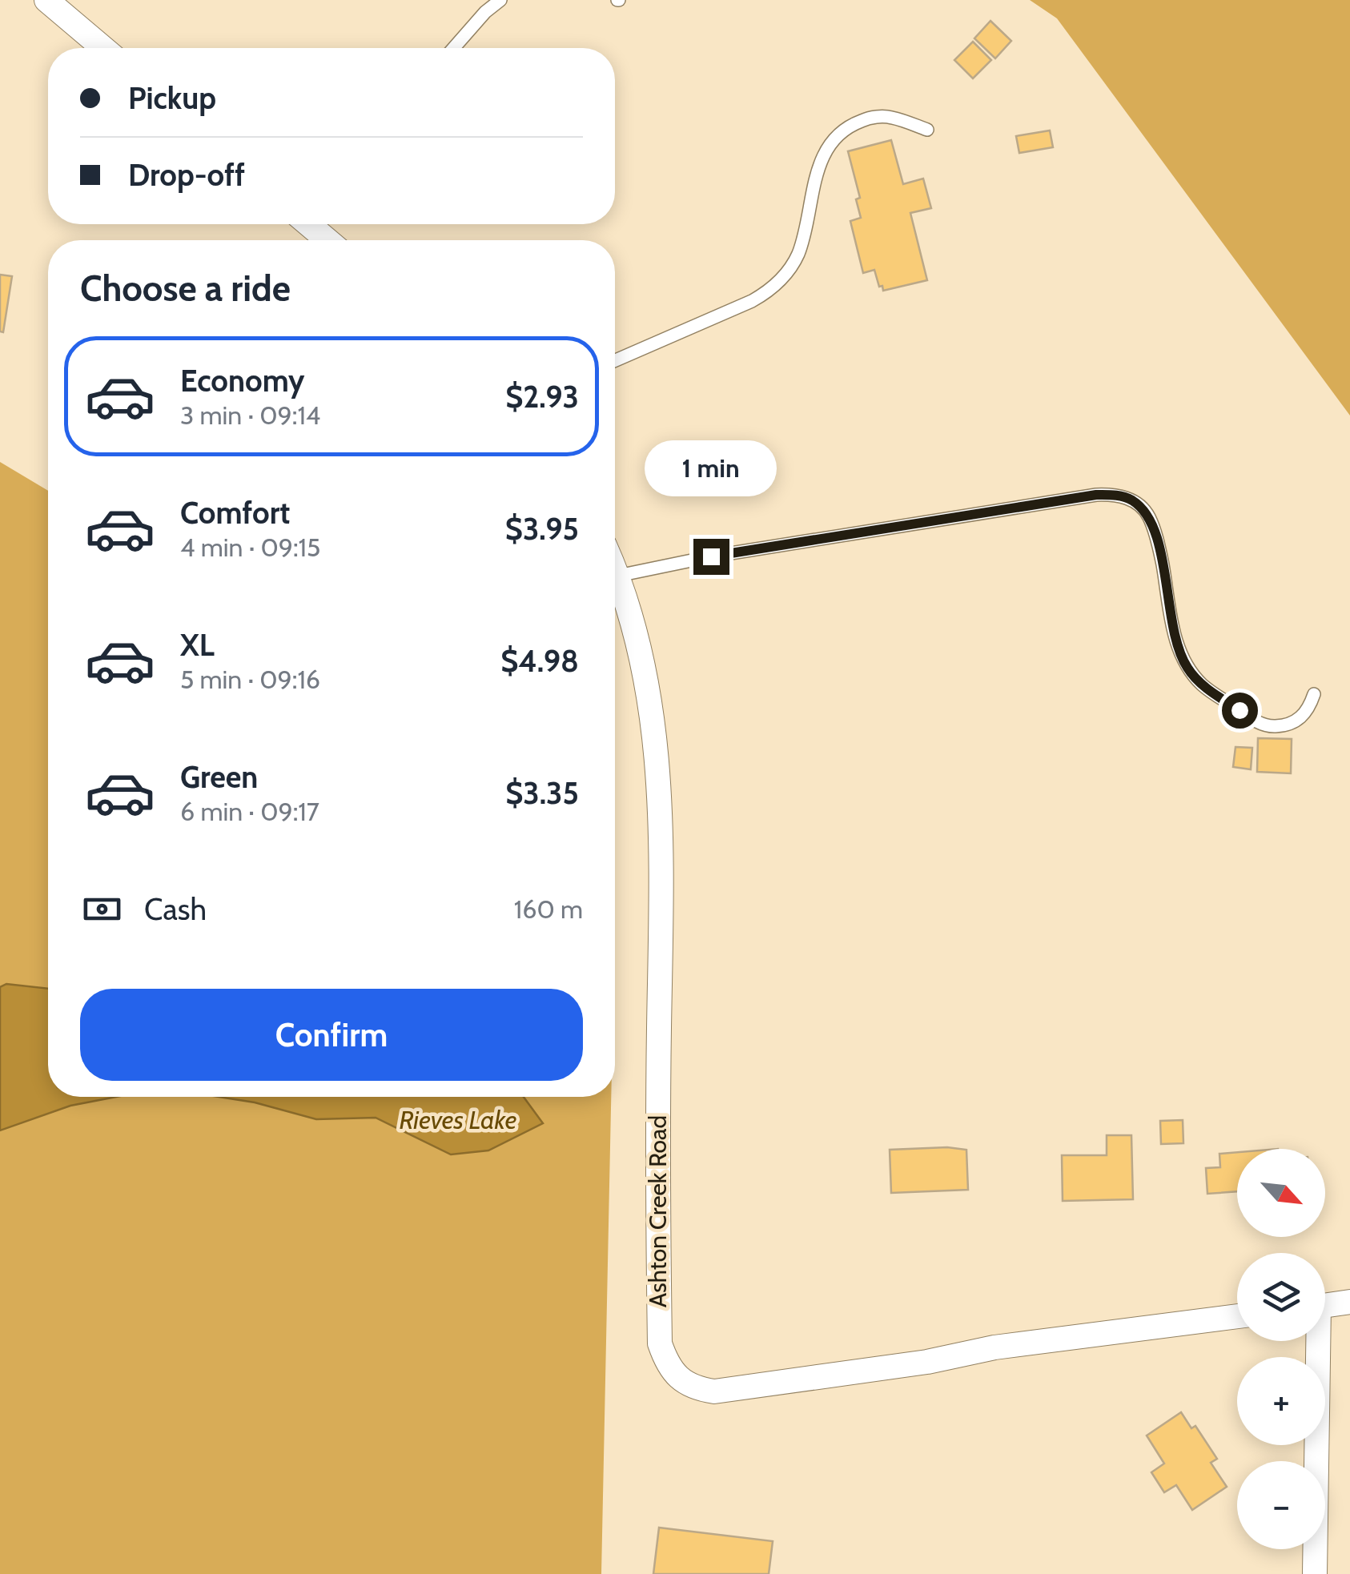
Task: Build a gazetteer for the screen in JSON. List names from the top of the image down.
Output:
{
  "streets": {
    "street": ["Ashton Creek Road"]
  },
  "water": ["Rieves Lake"],
  "north": "bottom right",
  "page": {
    "banner": ["Pickup", "Drop-off"],
    "heading": "Choose a ride",
    "list": [
      {
        "name": "Economy",
        "note": "3 min · 09:14",
        "value": "$2.93"
      },
      {
        "name": "Comfort",
        "note": "4 min · 09:15",
        "value": "$3.95"
      },
      {
        "name": "XL",
        "note": "5 min · 09:16",
        "value": "$4.98"
      },
      {
        "name": "Green",
        "note": "6 min · 09:17",
        "value": "$3.35"
      }
    ],
    "bubble": "1 min",
    "pay": ["Cash", "160 m"],
    "buttons": "Confirm",
    "map_buttons": ["+", "−"]
  }
}
